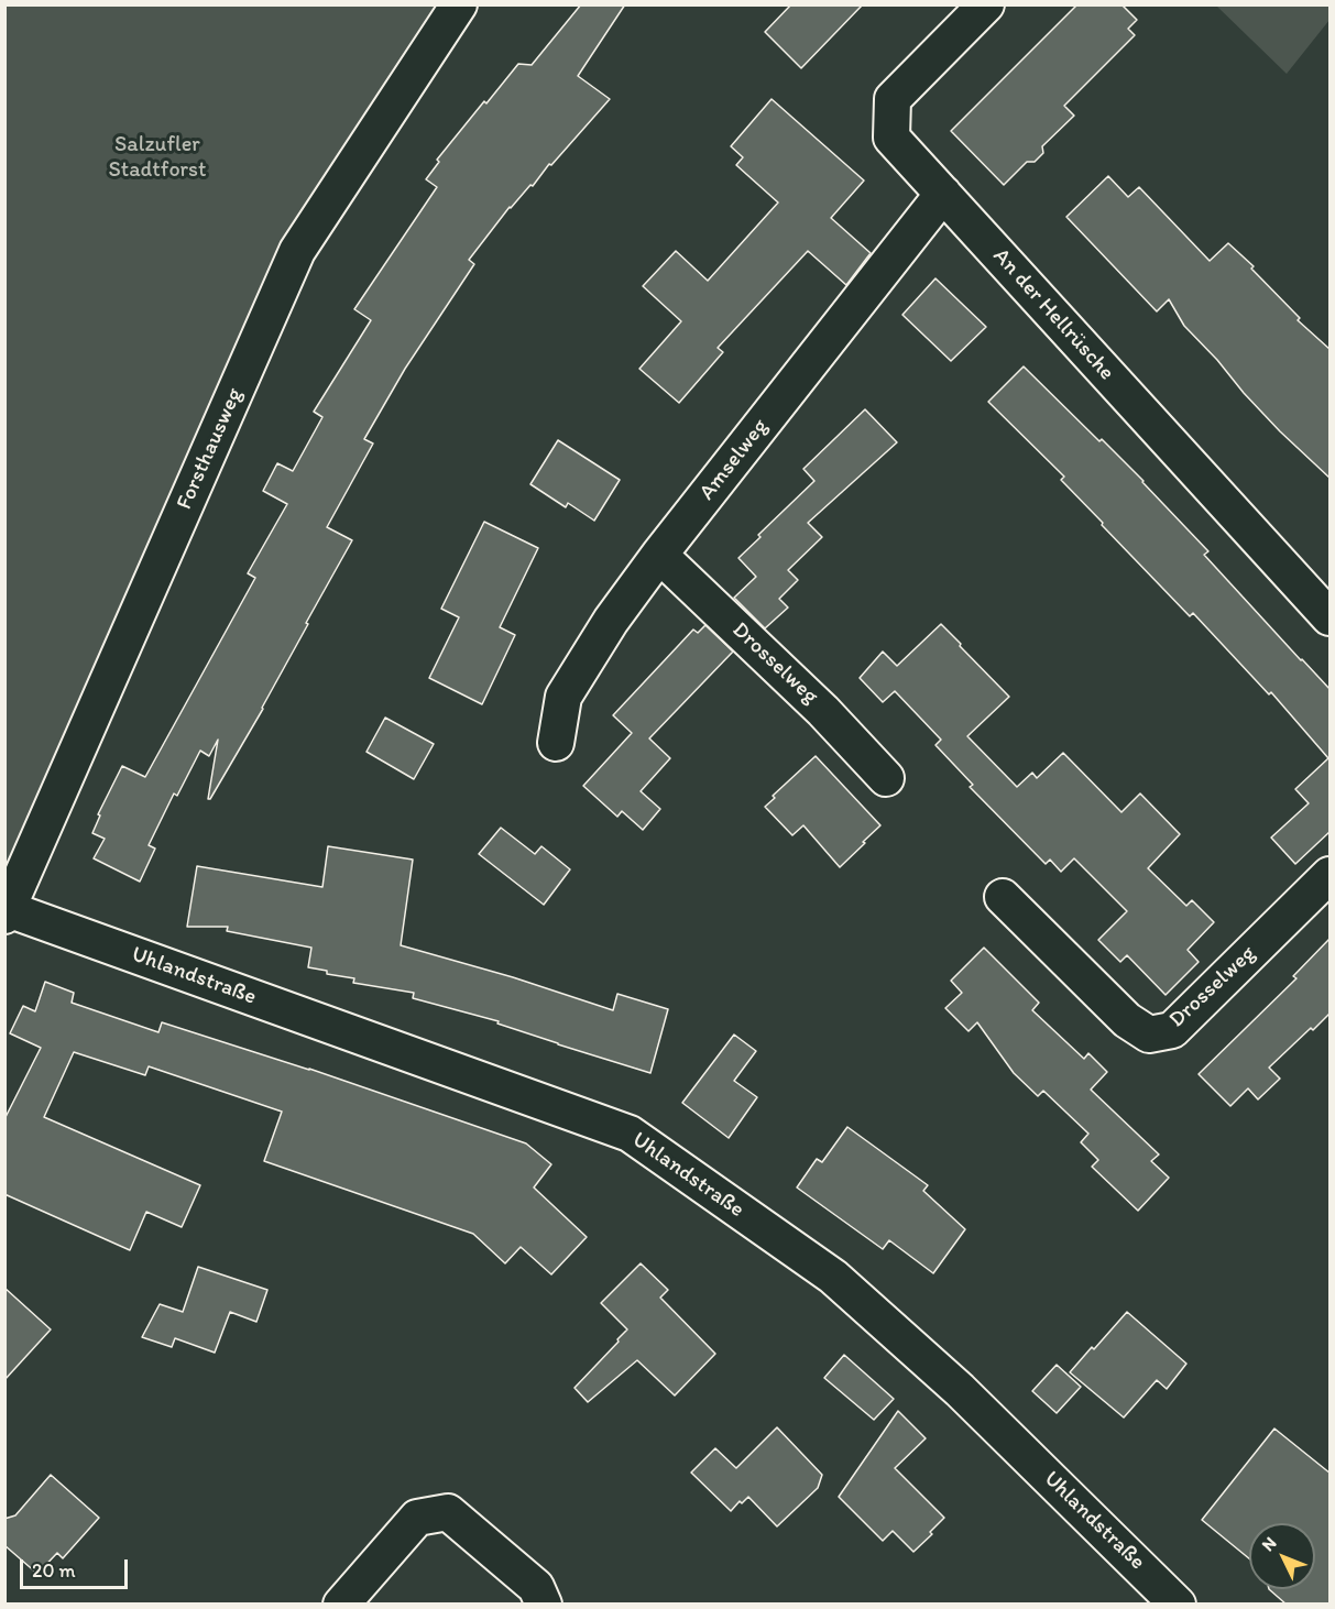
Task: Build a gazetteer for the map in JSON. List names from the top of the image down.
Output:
{
  "streets": {
    "street": [
      "An der Hellrüsche",
      "Forsthausweg",
      "Amselweg",
      "Drosselweg",
      "Uhlandstraße"
    ]
  },
  "crossings": [
    ["An der Hellrüsche", "Amselweg"],
    ["Forsthausweg", "Uhlandstraße"],
    ["Amselweg", "Drosselweg"]
  ],
  "parks": ["Salzufler Stadtforst"],
  "scale_bar": "20 m",
  "north": "top left"
}
